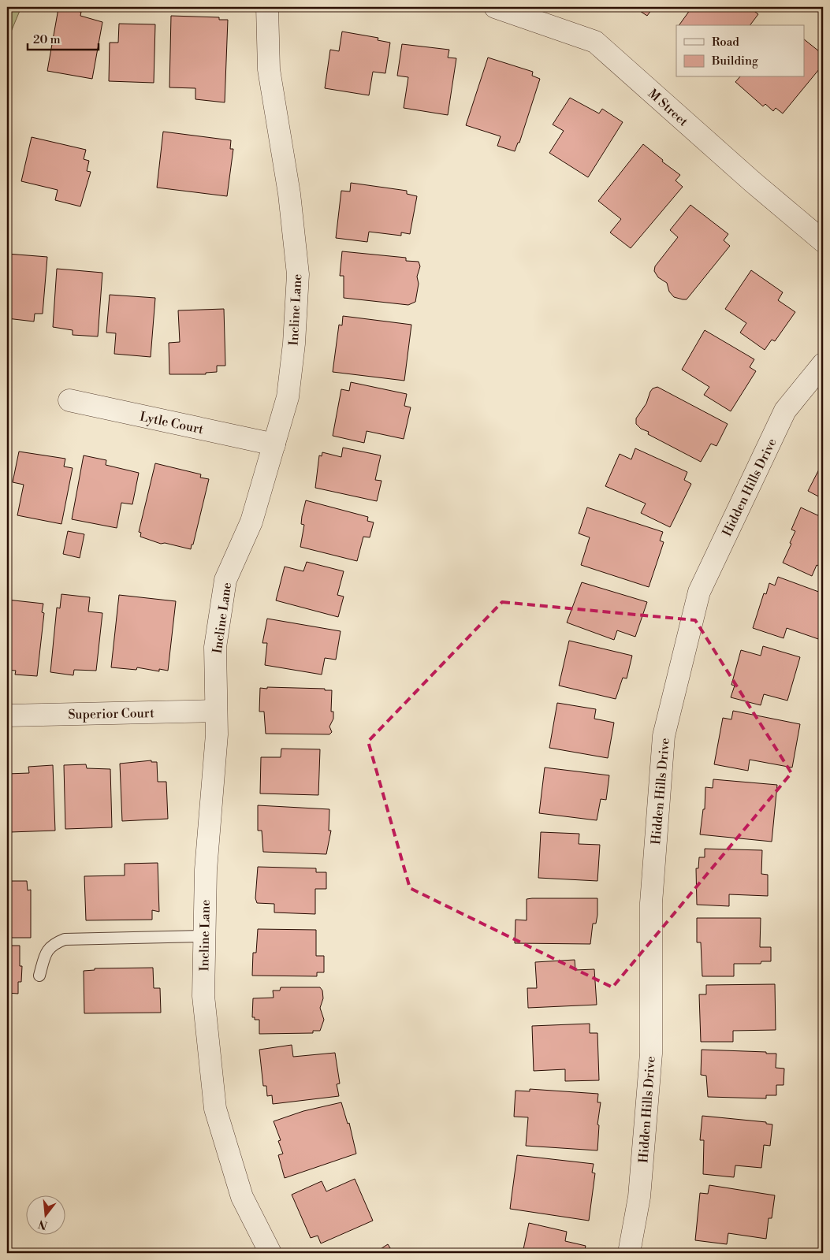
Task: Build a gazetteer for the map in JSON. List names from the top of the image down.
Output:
{
  "streets": {
    "street": [
      "M Street",
      "Incline Lane",
      "Lytle Court",
      "Hidden Hills Drive",
      "Superior Court"
    ]
  },
  "crossings": [
    ["Incline Lane", "Lytle Court"],
    ["Incline Lane", "Superior Court"]
  ],
  "legend": ["Road", "Building"],
  "scale_bar": "20 m",
  "north": "bottom"
}
